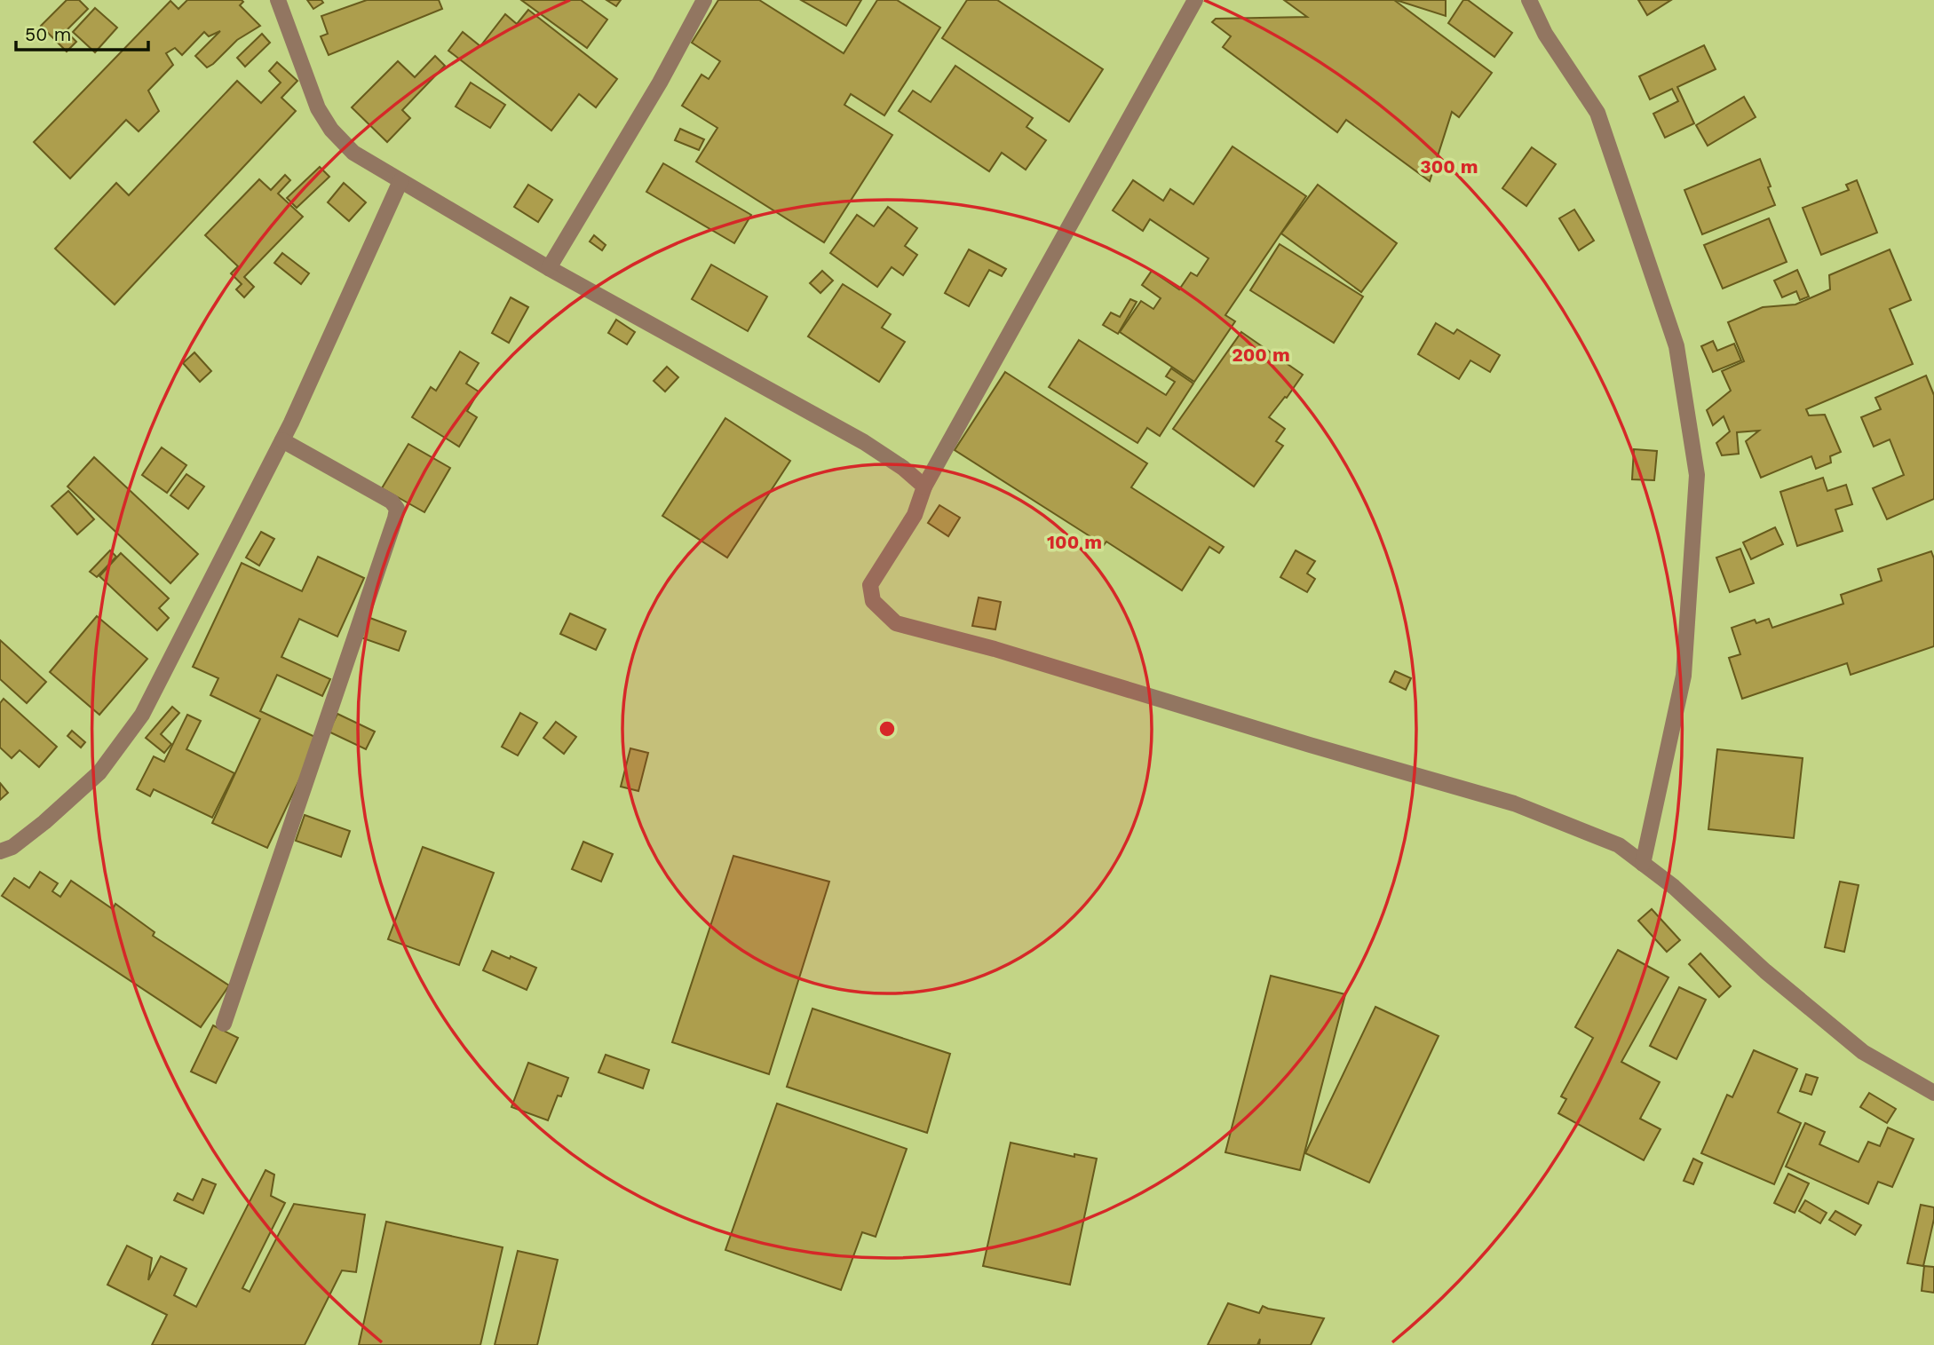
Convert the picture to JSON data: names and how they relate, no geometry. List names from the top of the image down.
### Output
{
  "scale_bar": "50 m",
  "rings": ["300 m", "200 m", "100 m"]
}
